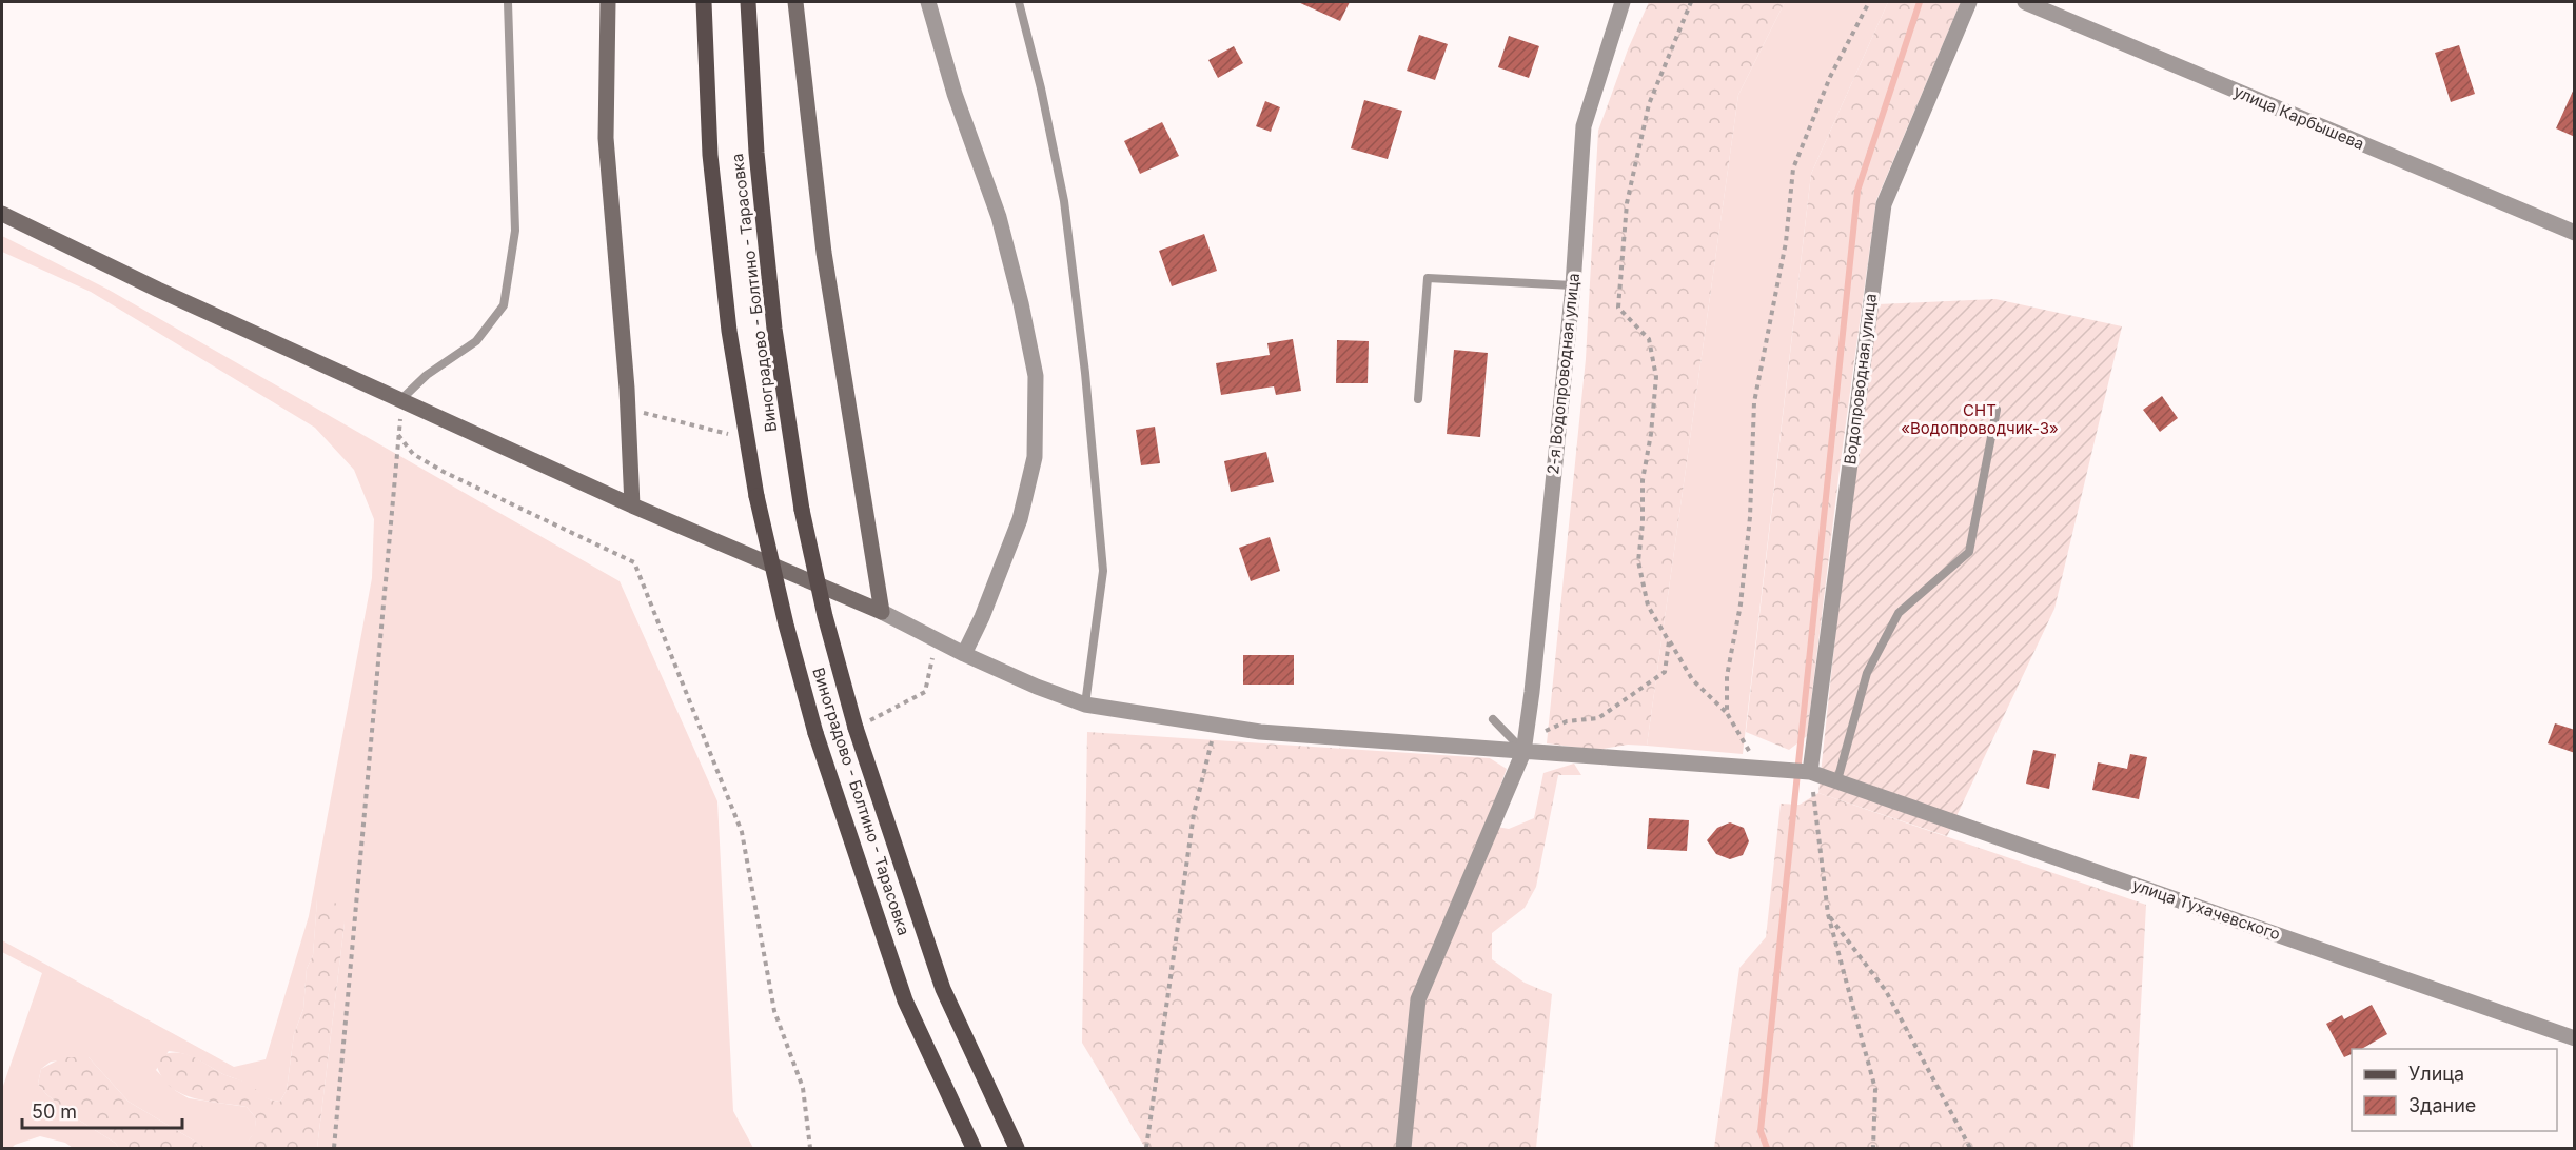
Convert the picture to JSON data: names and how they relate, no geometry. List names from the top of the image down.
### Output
{
  "streets": {
    "main road": ["Виноградово - Болтино - Тарасовка"],
    "street": [
      "улица Карбышева",
      "2-я Водопроводная улица",
      "Водопроводная улица",
      "улица Тухачевского"
    ]
  },
  "crossings": [
    ["2-я Водопроводная улица", "улица Тухачевского"],
    ["Водопроводная улица", "улица Тухачевского"]
  ],
  "parks": ["СНТ «Водопроводчик-3»"],
  "legend": ["Улица", "Здание"],
  "scale_bar": "50 m"
}
